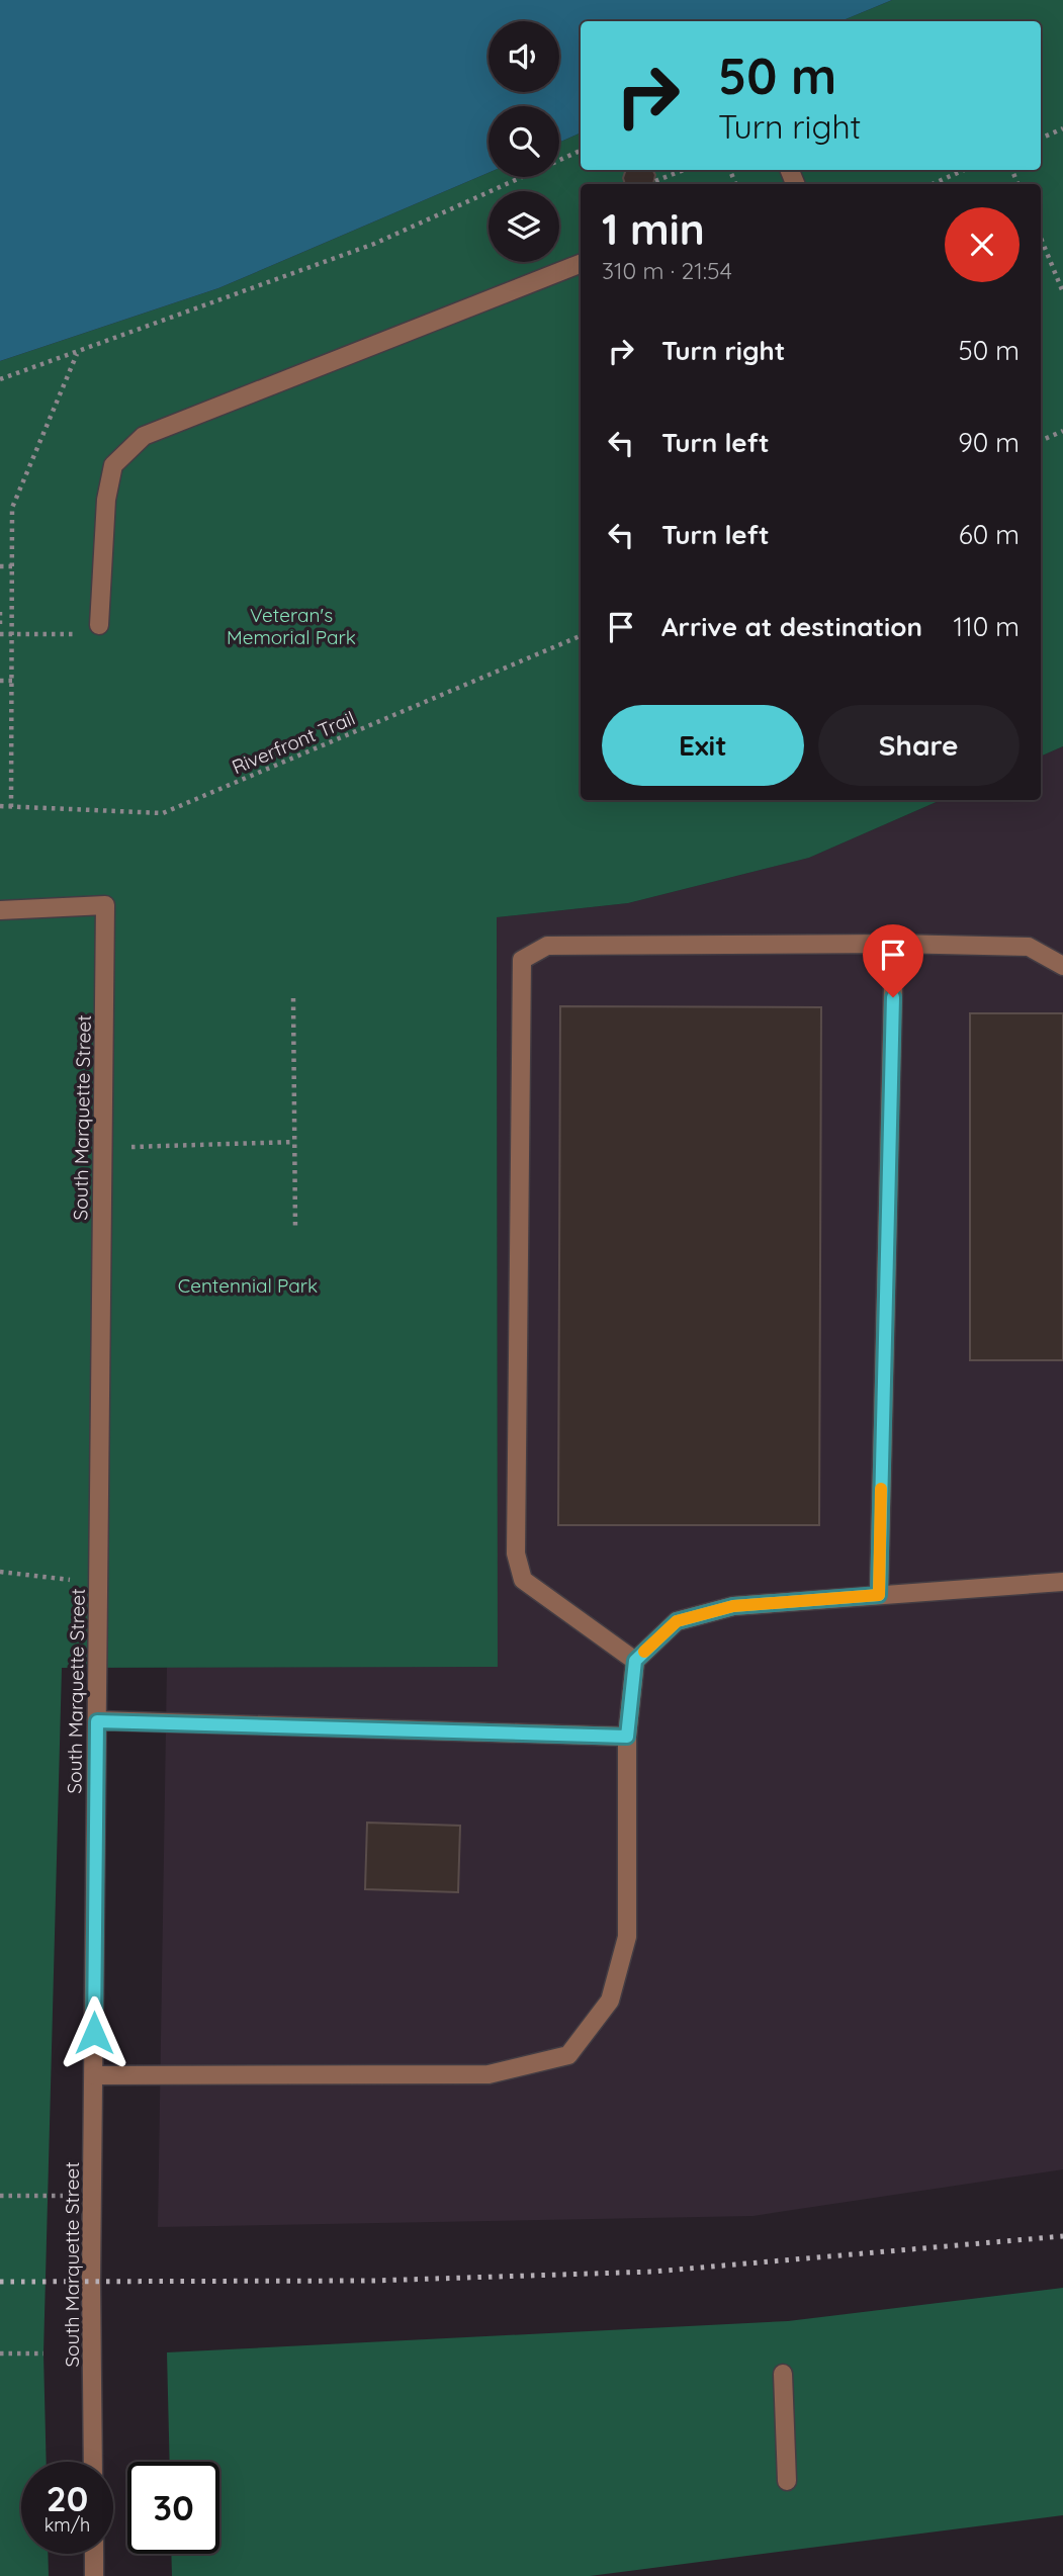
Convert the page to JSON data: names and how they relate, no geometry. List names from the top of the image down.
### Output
{
  "streets": {
    "street": ["South Marquette Street"],
    "path": ["Riverfront Trail"]
  },
  "parks": ["Veteran's Memorial Park", "Centennial Park"],
  "page": {
    "turn": ["50 m", "Turn right"],
    "heading": ["1 min", "310 m · 21:54"],
    "list": [
      {
        "name": "Turn right",
        "value": "50 m"
      },
      {
        "name": "Turn left",
        "value": "90 m"
      },
      {
        "name": "Turn left",
        "value": "60 m"
      },
      {
        "name": "Arrive at destination",
        "value": "110 m"
      }
    ],
    "buttons": ["Exit", "Share"],
    "speed": "20 km/h",
    "limit": "30"
  }
}
